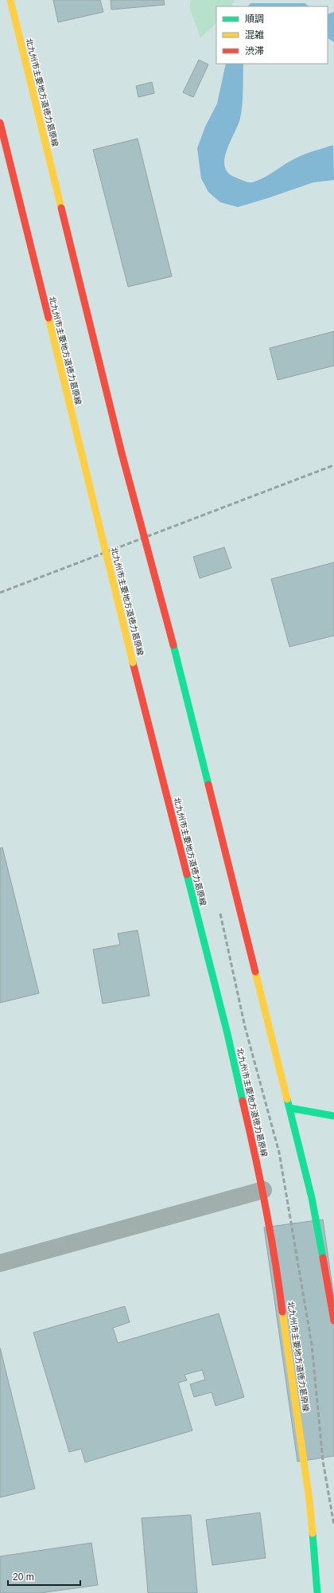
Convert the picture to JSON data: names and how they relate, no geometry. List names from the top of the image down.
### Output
{
  "streets": {
    "main road": ["北九州市主要地方道徳力葛原線"]
  },
  "legend": ["順調", "混雑", "渋滞"],
  "scale_bar": "20 m"
}
